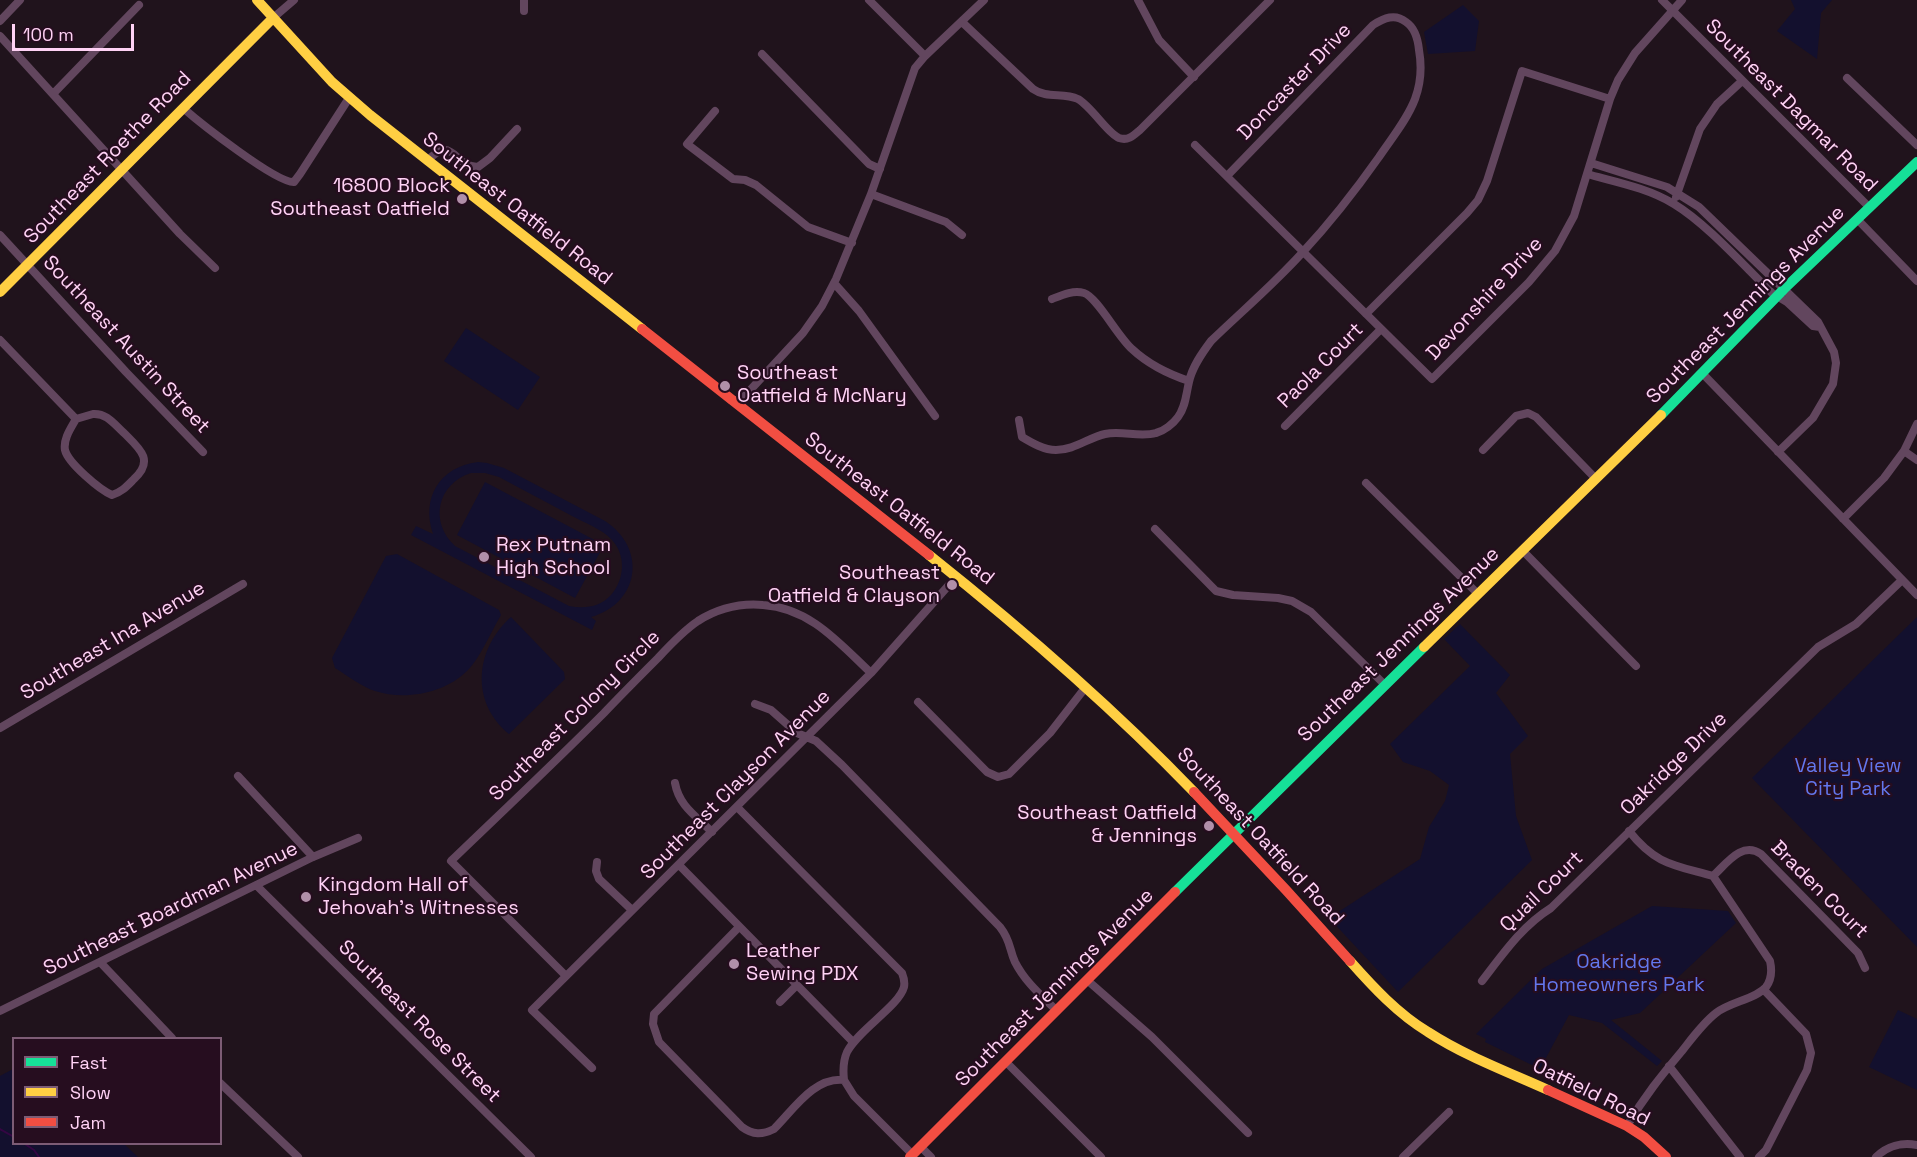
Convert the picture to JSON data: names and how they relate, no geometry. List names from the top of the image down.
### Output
{
  "streets": {
    "main road": [
      "Southeast Roethe Road",
      "Southeast Oatfield Road",
      "Southeast Jennings Avenue",
      "Oatfield Road"
    ],
    "street": [
      "Doncaster Drive",
      "Southeast Dagmar Road",
      "Devonshire Drive",
      "Southeast Austin Street",
      "Paola Court",
      "Southeast Ina Avenue",
      "Southeast Colony Circle",
      "Oakridge Drive",
      "Southeast Clayson Avenue",
      "Braden Court",
      "Quail Court",
      "Southeast Boardman Avenue",
      "Southeast Rose Street"
    ]
  },
  "crossings": [
    ["Doncaster Drive", "Devonshire Drive"],
    ["Southeast Dagmar Road", "Devonshire Drive"],
    ["Southeast Dagmar Road", "Southeast Jennings Avenue"],
    ["Southeast Roethe Road", "Southeast Oatfield Road"],
    ["Southeast Roethe Road", "Southeast Austin Street"],
    ["Southeast Oatfield Road", "Southeast Jennings Avenue"],
    ["Southeast Oatfield Road", "Southeast Clayson Avenue"],
    ["Southeast Oatfield Road", "Oatfield Road"],
    ["Devonshire Drive", "Paola Court"],
    ["Southeast Colony Circle", "Southeast Clayson Avenue"],
    ["Oakridge Drive", "Braden Court"],
    ["Oakridge Drive", "Quail Court"],
    ["Southeast Boardman Avenue", "Southeast Rose Street"]
  ],
  "parks": ["Valley View City Park", "Oakridge Homeowners Park"],
  "places": [
    "16800 Block Southeast Oatfield",
    "Southeast Oatfield & McNary",
    "Rex Putnam High School",
    "Southeast Oatfield & Clayson",
    "Southeast Oatfield & Jennings",
    "Kingdom Hall of Jehovah’s Witnesses",
    "Leather Sewing PDX"
  ],
  "legend": ["Fast", "Slow", "Jam"],
  "scale_bar": "100 m"
}
